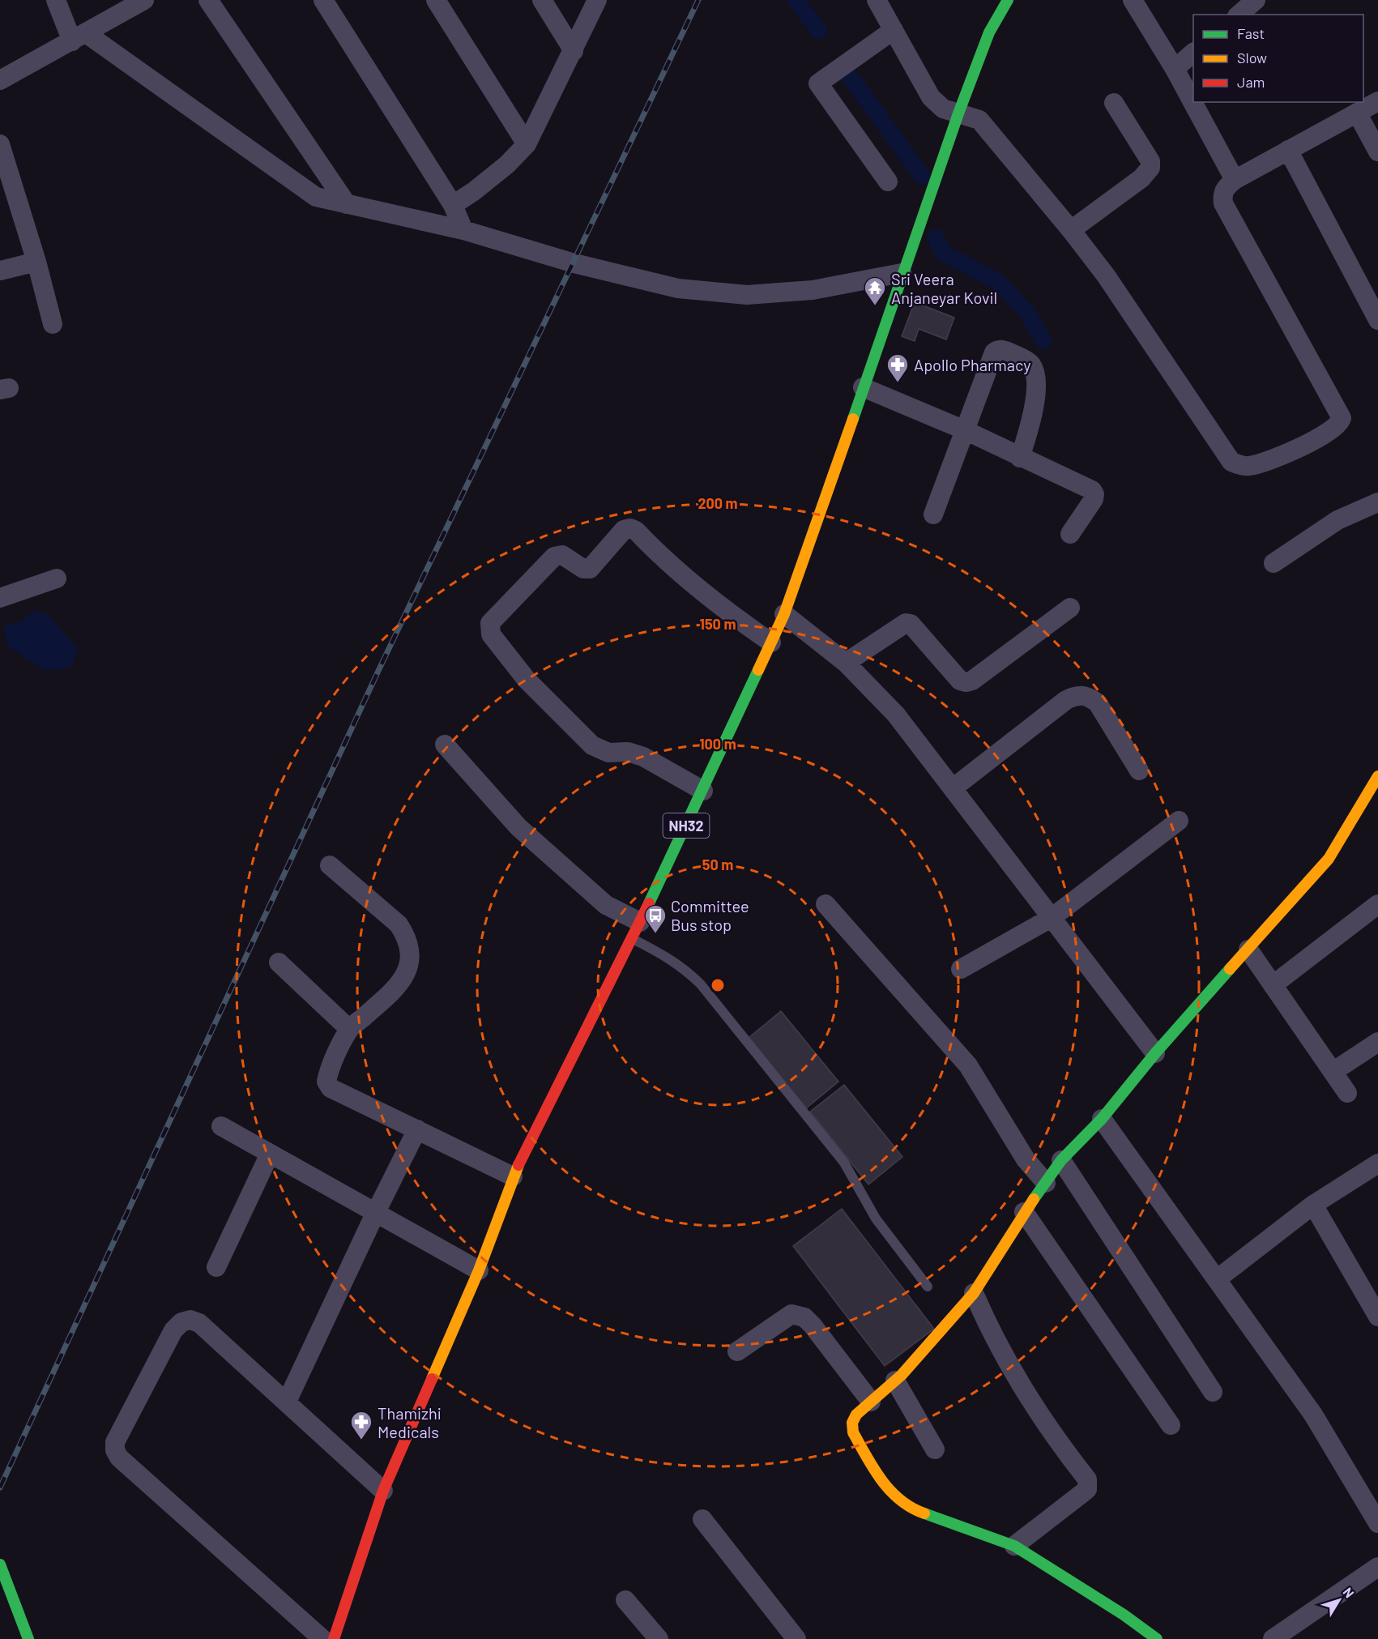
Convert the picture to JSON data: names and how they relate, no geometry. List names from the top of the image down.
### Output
{
  "streets": {
    "main road": ["NH32"]
  },
  "places": {
    "temple": ["Sri Veera Anjaneyar Kovil"],
    "pharmacy": ["Apollo Pharmacy", "Thamizhi Medicals"],
    "bus stop": ["Committee Bus stop"]
  },
  "legend": ["Fast", "Slow", "Jam"],
  "north": "top right",
  "rings": [
    "200 m",
    "150 m",
    "100 m",
    "50 m"
  ]
}
